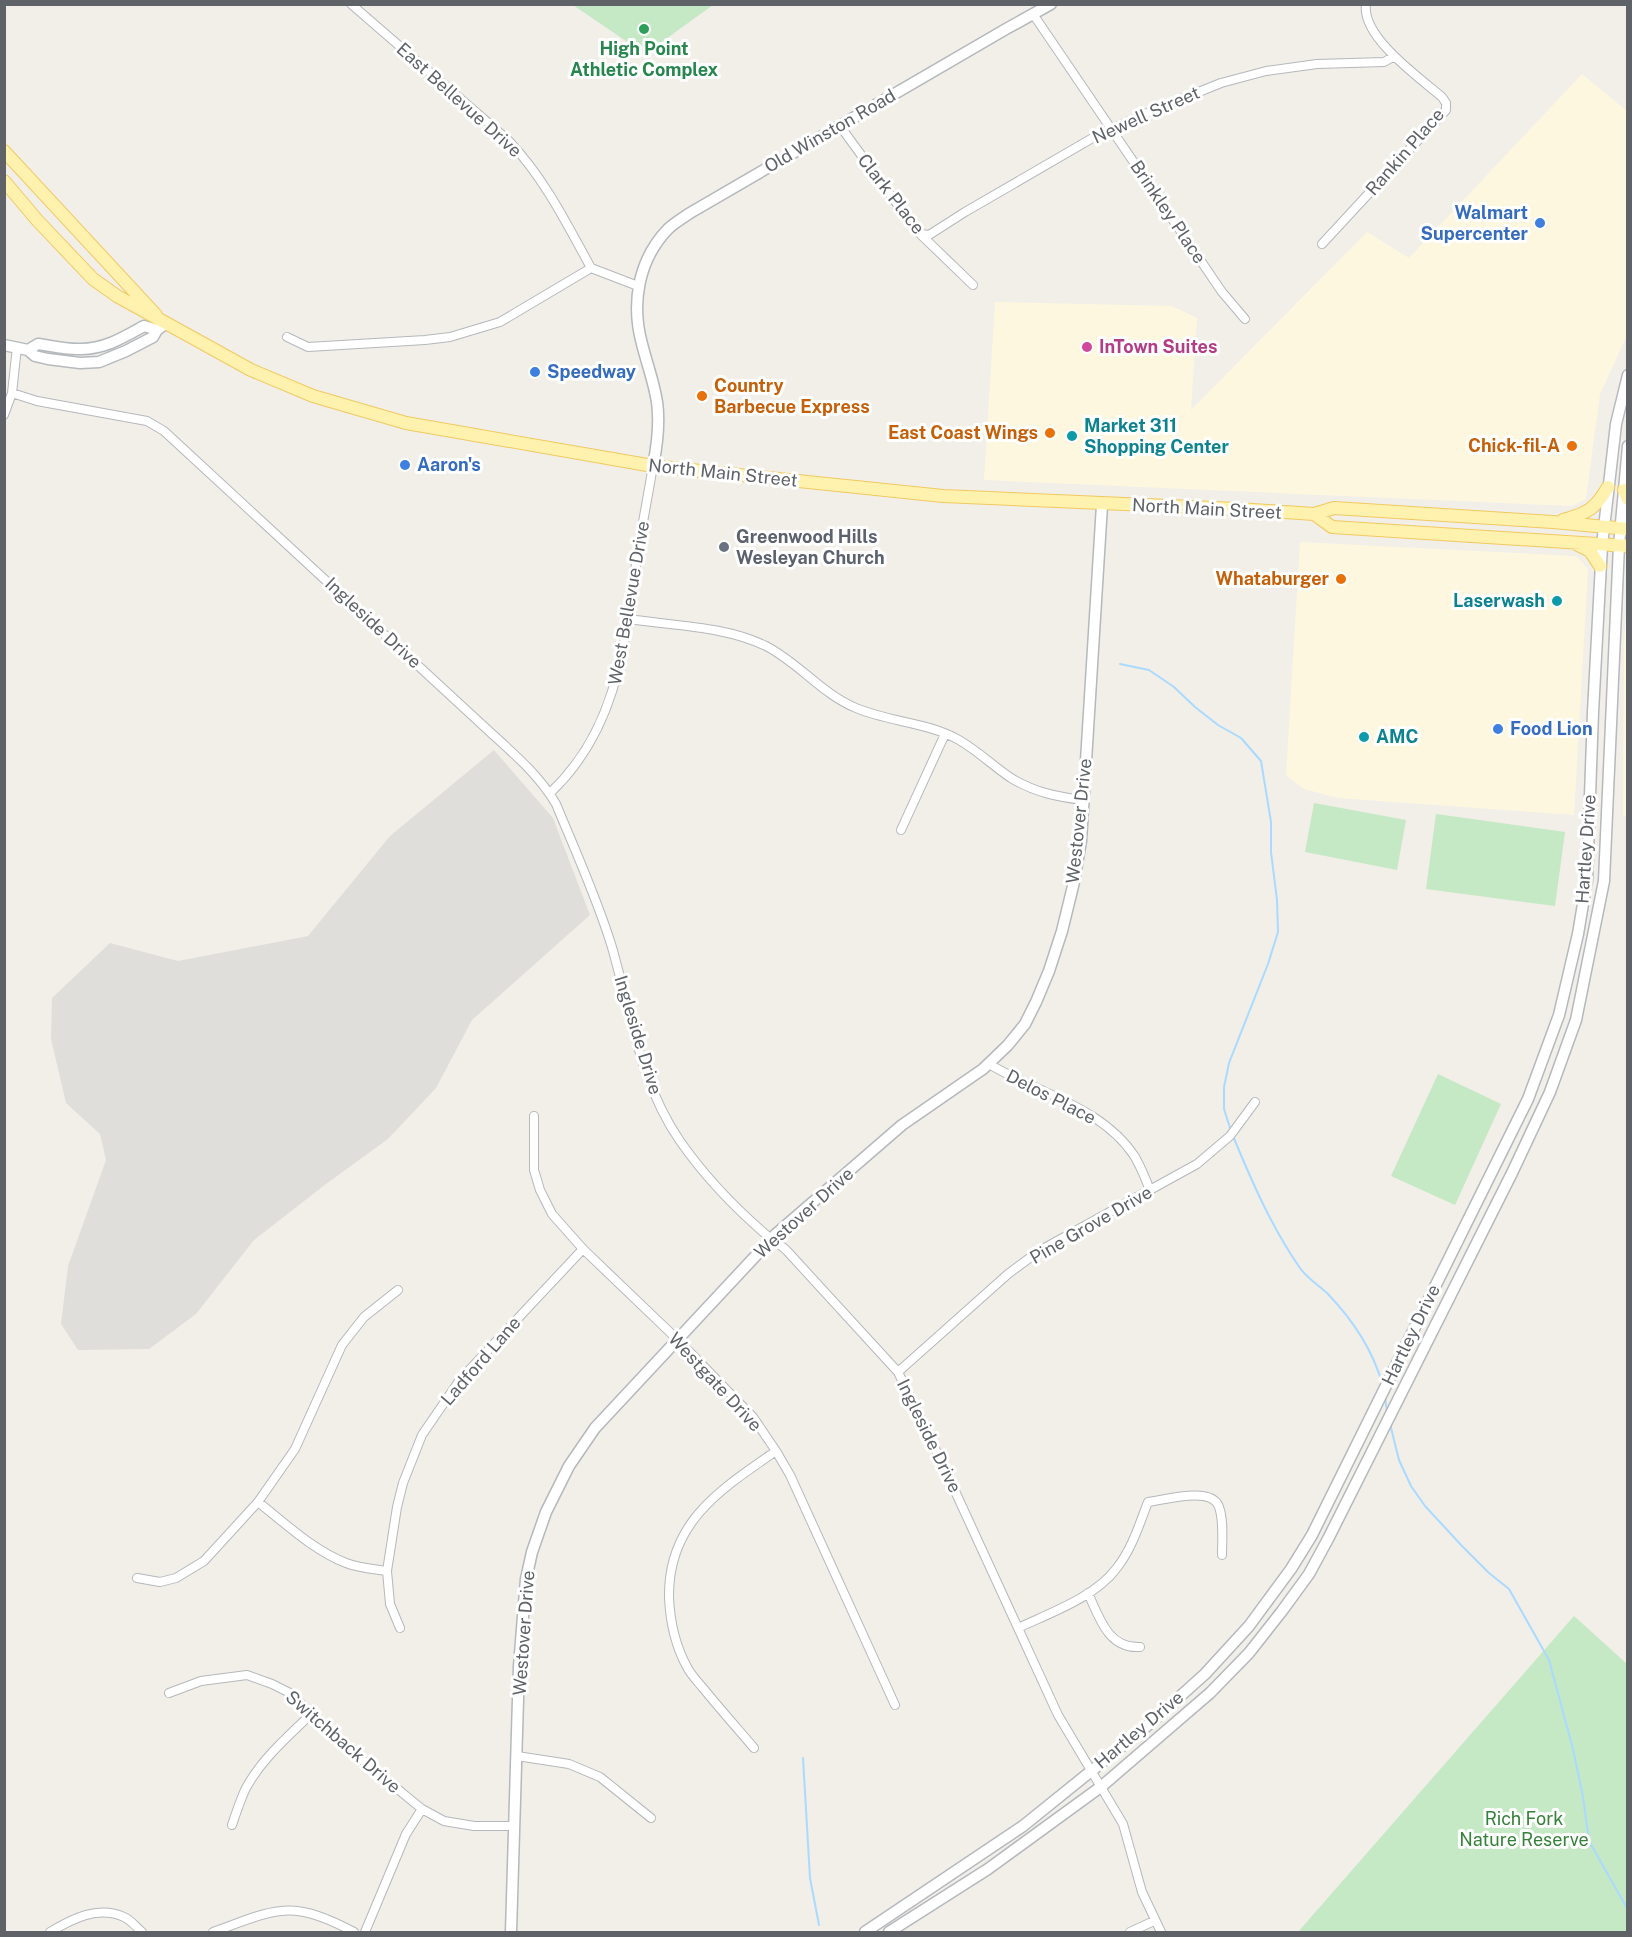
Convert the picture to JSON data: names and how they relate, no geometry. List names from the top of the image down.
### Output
{
  "streets": {
    "main road": ["North Main Street"],
    "street": [
      "East Bellevue Drive",
      "Newell Street",
      "Old Winston Road",
      "Rankin Place",
      "Clark Place",
      "Brinkley Place",
      "West Bellevue Drive",
      "Ingleside Drive",
      "Westover Drive",
      "Hartley Drive",
      "Delos Place",
      "Pine Grove Drive",
      "Ladford Lane",
      "Westgate Drive",
      "Switchback Drive"
    ]
  },
  "crossings": [
    ["Newell Street", "Rankin Place"],
    ["Newell Street", "Clark Place"],
    ["Newell Street", "Brinkley Place"],
    ["Old Winston Road", "Clark Place"],
    ["Old Winston Road", "Brinkley Place"],
    ["Old Winston Road", "North Main Street"],
    ["Old Winston Road", "West Bellevue Drive"],
    ["North Main Street", "West Bellevue Drive"],
    ["North Main Street", "Westover Drive"],
    ["North Main Street", "Hartley Drive"],
    ["West Bellevue Drive", "Ingleside Drive"],
    ["Ingleside Drive", "Westover Drive"],
    ["Ingleside Drive", "Hartley Drive"],
    ["Ingleside Drive", "Pine Grove Drive"],
    ["Westover Drive", "Delos Place"],
    ["Westover Drive", "Westgate Drive"],
    ["Westover Drive", "Switchback Drive"],
    ["Delos Place", "Pine Grove Drive"],
    ["Ladford Lane", "Westgate Drive"]
  ],
  "parks": ["Rich Fork Nature Reserve"],
  "places": [
    "High Point Athletic Complex",
    "Walmart Supercenter",
    "InTown Suites",
    "Speedway",
    "Country Barbecue Express",
    "East Coast Wings",
    "Market 311 Shopping Center",
    "Chick-fil-A",
    "Aaron's",
    "Greenwood Hills Wesleyan Church",
    "Whataburger",
    "Laserwash",
    "Food Lion",
    "AMC"
  ]
}
